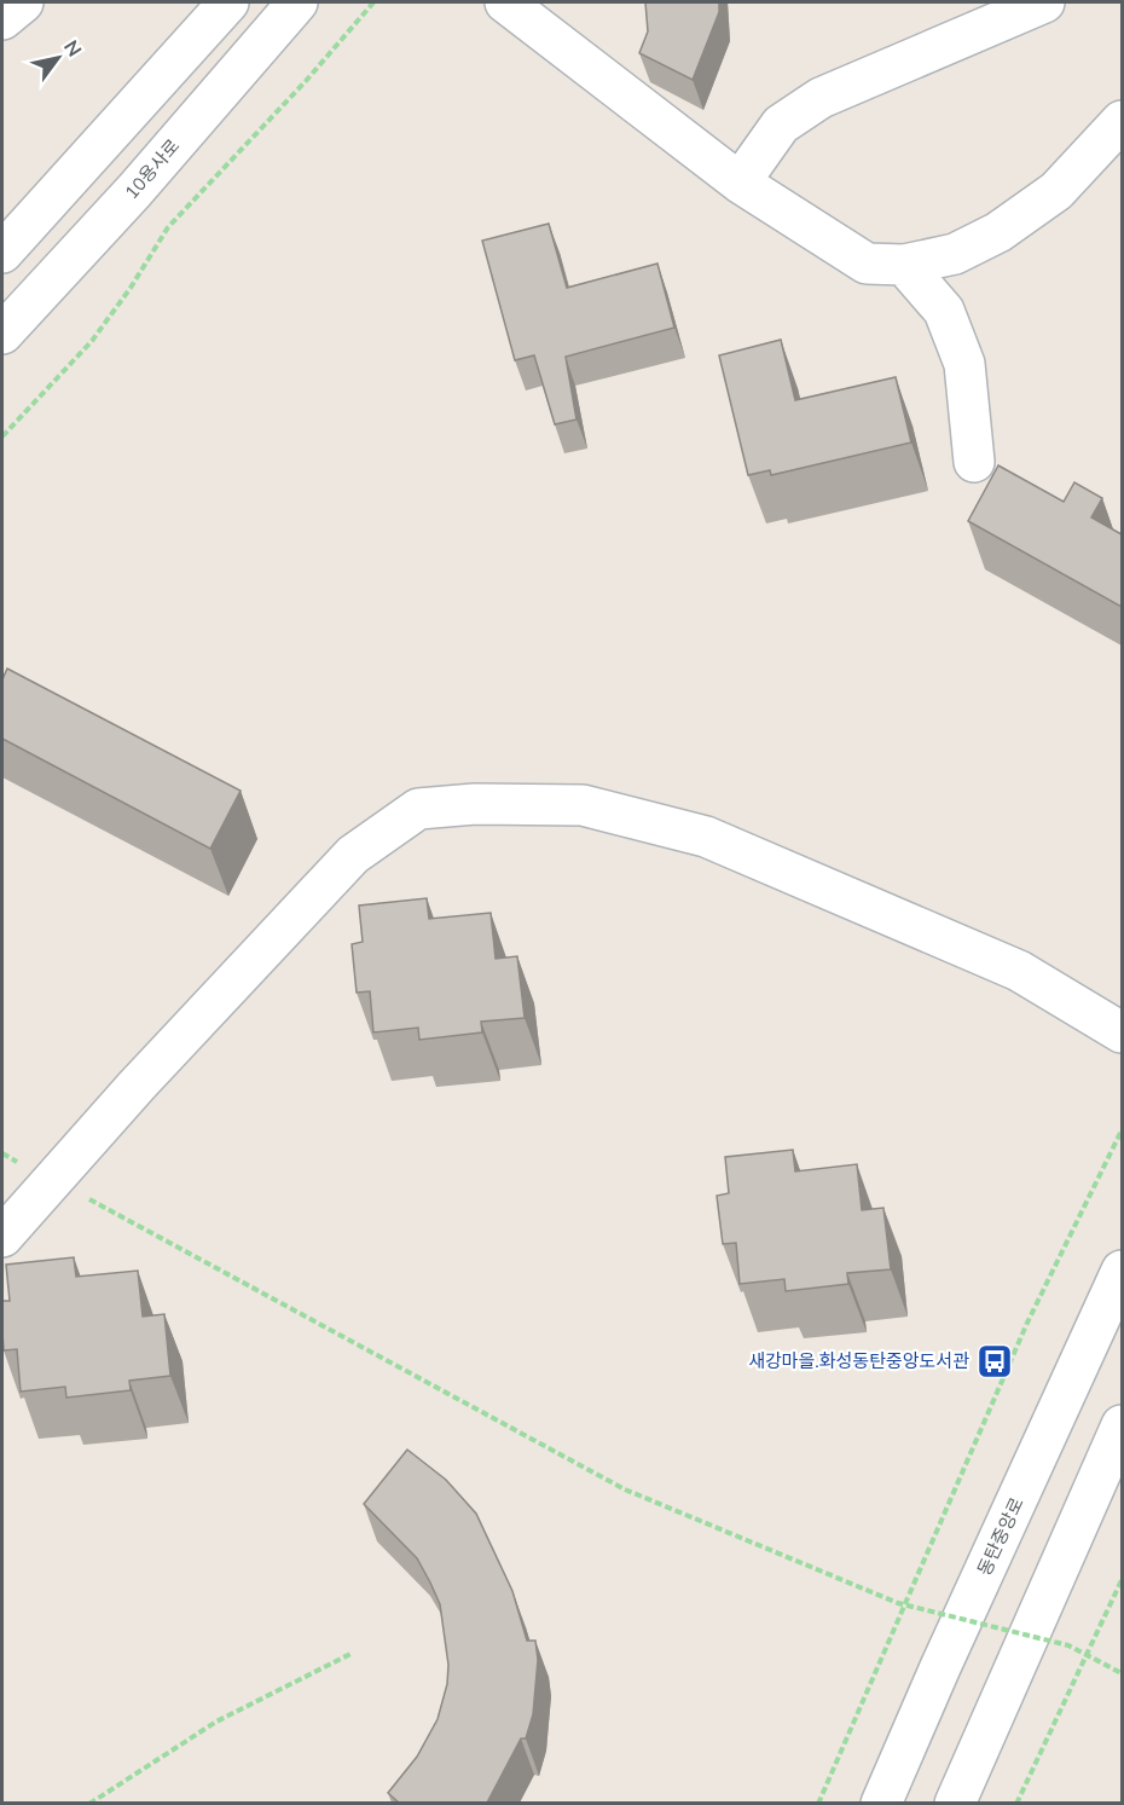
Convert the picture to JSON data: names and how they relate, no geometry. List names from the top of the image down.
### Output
{
  "streets": {
    "street": ["10용사로", "동탄중앙로"]
  },
  "places": {
    "bus stop": ["새강마을.화성동탄중앙도서관"]
  },
  "north": "top right"
}
